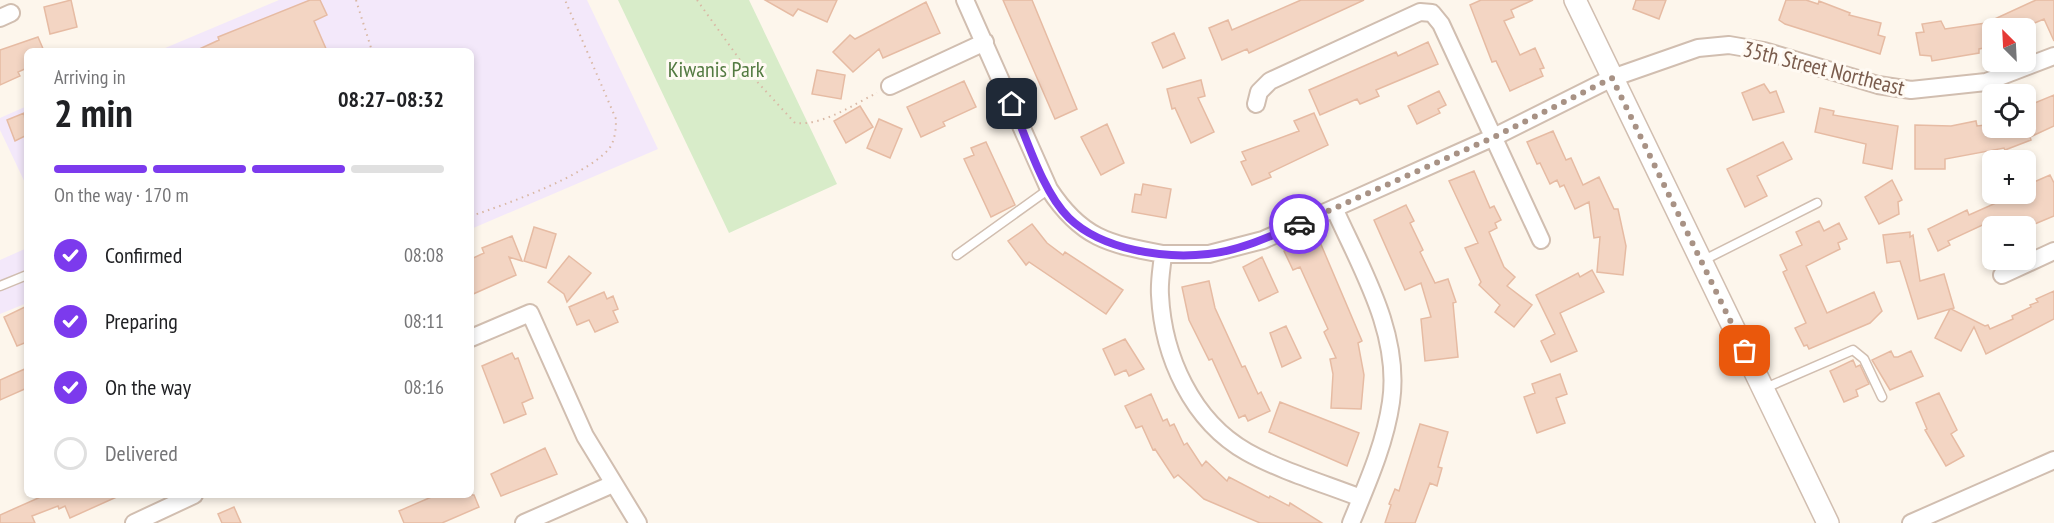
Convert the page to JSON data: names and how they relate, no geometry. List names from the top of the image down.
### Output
{
  "streets": {
    "street": ["35th Street Northeast"]
  },
  "parks": ["Kiwanis Park"],
  "north": "top left",
  "page": {
    "map_buttons": ["+", "−"],
    "heading": ["2 min", "Arriving in", "08:27–08:32"],
    "bar": "On the way · 170 m",
    "list": [
      ["Confirmed", "08:08"],
      ["Preparing", "08:11"],
      ["On the way", "08:16"],
      "Delivered"
    ]
  }
}
